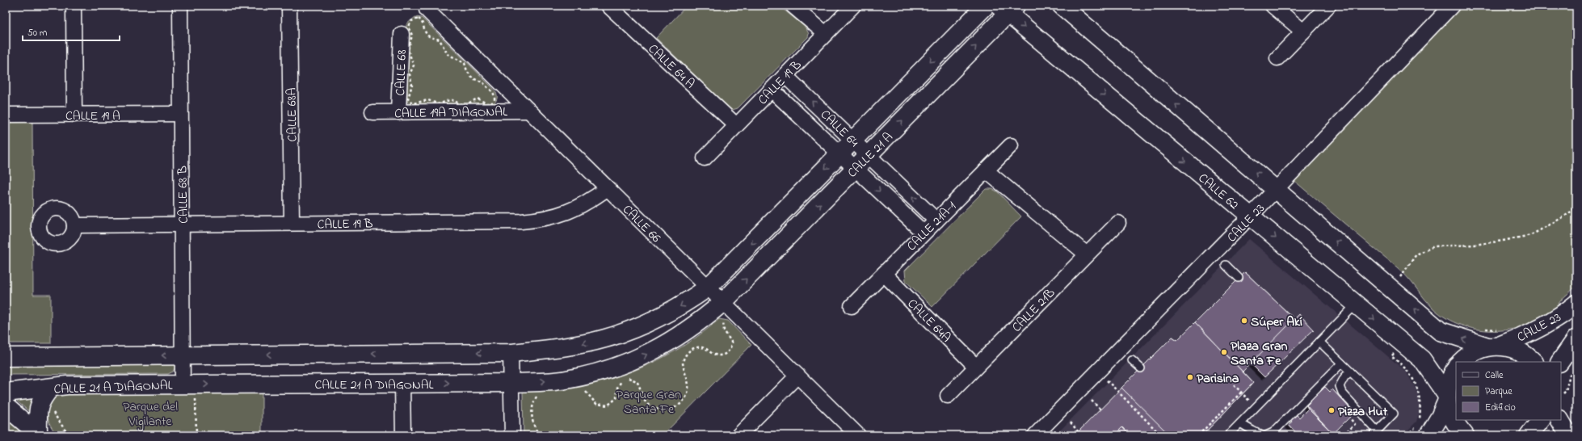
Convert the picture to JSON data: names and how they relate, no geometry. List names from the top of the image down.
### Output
{
  "streets": {
    "main road": [
      "CALLE 21 A",
      "CALLE 62",
      "CALLE 23",
      "CALLE 21 A DIAGONAL"
    ],
    "street": [
      "CALLE 64 A",
      "CALLE 68",
      "CALLE 19 B",
      "CALLE 19A DIAGONAL",
      "CALLE 19 A",
      "CALLE 68A",
      "CALLE 64",
      "CALLE 68 B",
      "CALLE 66",
      "CALLE 21A-1",
      "CALLE 21B",
      "CALLE 64A"
    ]
  },
  "crossings": [
    ["CALLE 64 A", "CALLE 19 B"],
    ["CALLE 68", "CALLE 19A DIAGONAL"],
    ["CALLE 19 B", "CALLE 68A"],
    ["CALLE 19 B", "CALLE 64"],
    ["CALLE 19 B", "CALLE 68 B"],
    ["CALLE 19 B", "CALLE 66"],
    ["CALLE 19A DIAGONAL", "CALLE 66"],
    ["CALLE 19 A", "CALLE 68 B"],
    ["CALLE 64", "CALLE 21 A"],
    ["CALLE 64", "CALLE 21A-1"],
    ["CALLE 21 A", "CALLE 62"],
    ["CALLE 21 A", "CALLE 66"],
    ["CALLE 21 A", "CALLE 21 A DIAGONAL"],
    ["CALLE 62", "CALLE 23"],
    ["CALLE 68 B", "CALLE 21 A DIAGONAL"],
    ["CALLE 66", "CALLE 21 A DIAGONAL"],
    ["CALLE 21A-1", "CALLE 64A"],
    ["CALLE 21B", "CALLE 64A"]
  ],
  "parks": ["Parque Gran Santa Fe", "Parque del Vigilante"],
  "places": [
    "Súper Akí",
    "Plaza Gran Santa Fe",
    "Parisina",
    "Pizza Hut"
  ],
  "legend": ["Calle", "Parque", "Edificio"],
  "scale_bar": "50 m"
}
